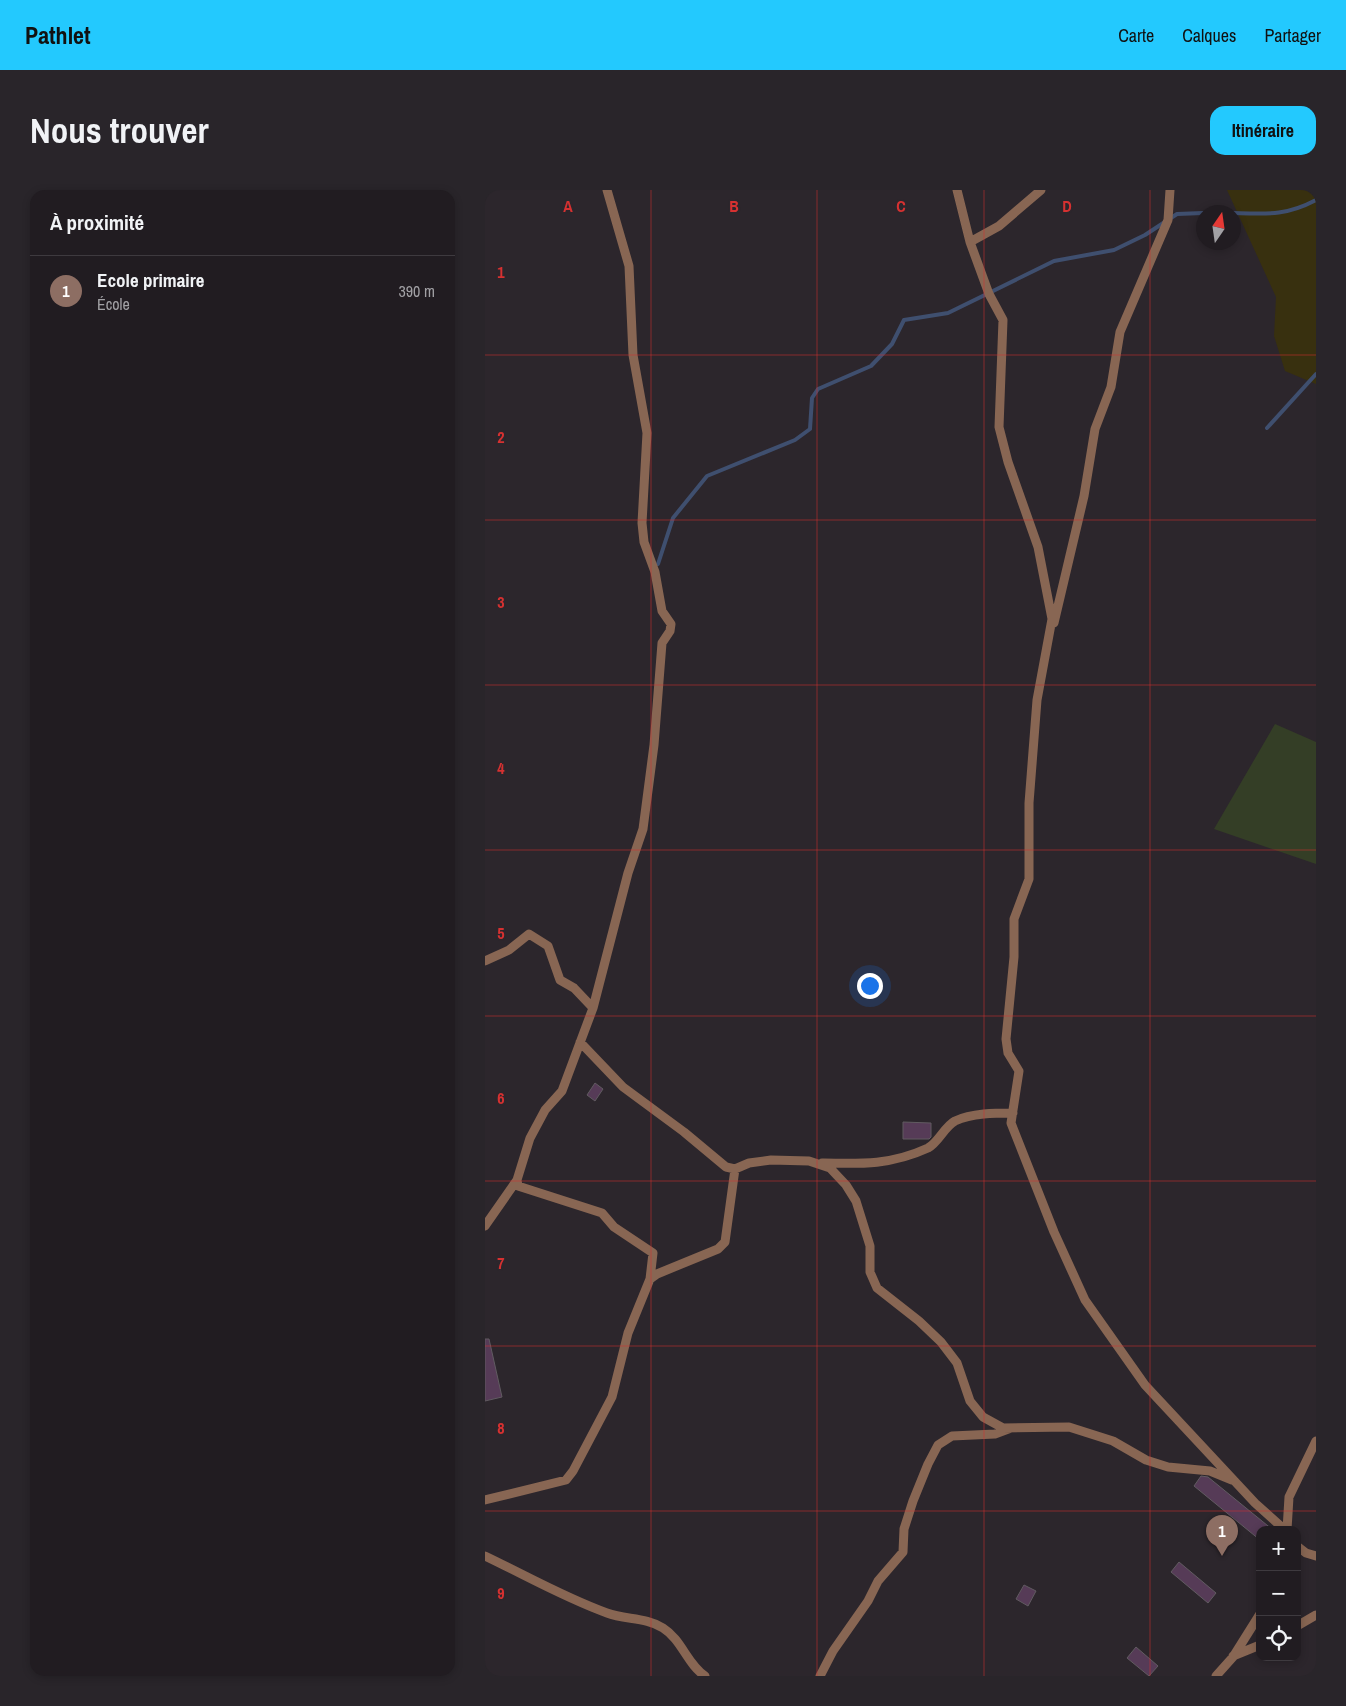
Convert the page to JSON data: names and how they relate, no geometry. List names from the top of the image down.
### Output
{
  "north": "top",
  "page": {
    "header": "Pathlet",
    "nav": ["Carte", "Calques", "Partager"],
    "buttons": "Itinéraire",
    "title": "Nous trouver",
    "heading": "À proximité",
    "list": [
      {
        "mark": "1",
        "name": "Ecole primaire",
        "note": "École",
        "value": "390 m"
      }
    ],
    "pins": "1",
    "map_buttons": ["+", "−"]
  },
  "grid": {
    "columns": [
      "A",
      "B",
      "C",
      "D"
    ],
    "rows": [
      "1",
      "2",
      "3",
      "4",
      "5",
      "6",
      "7",
      "8",
      "9"
    ]
  }
}
